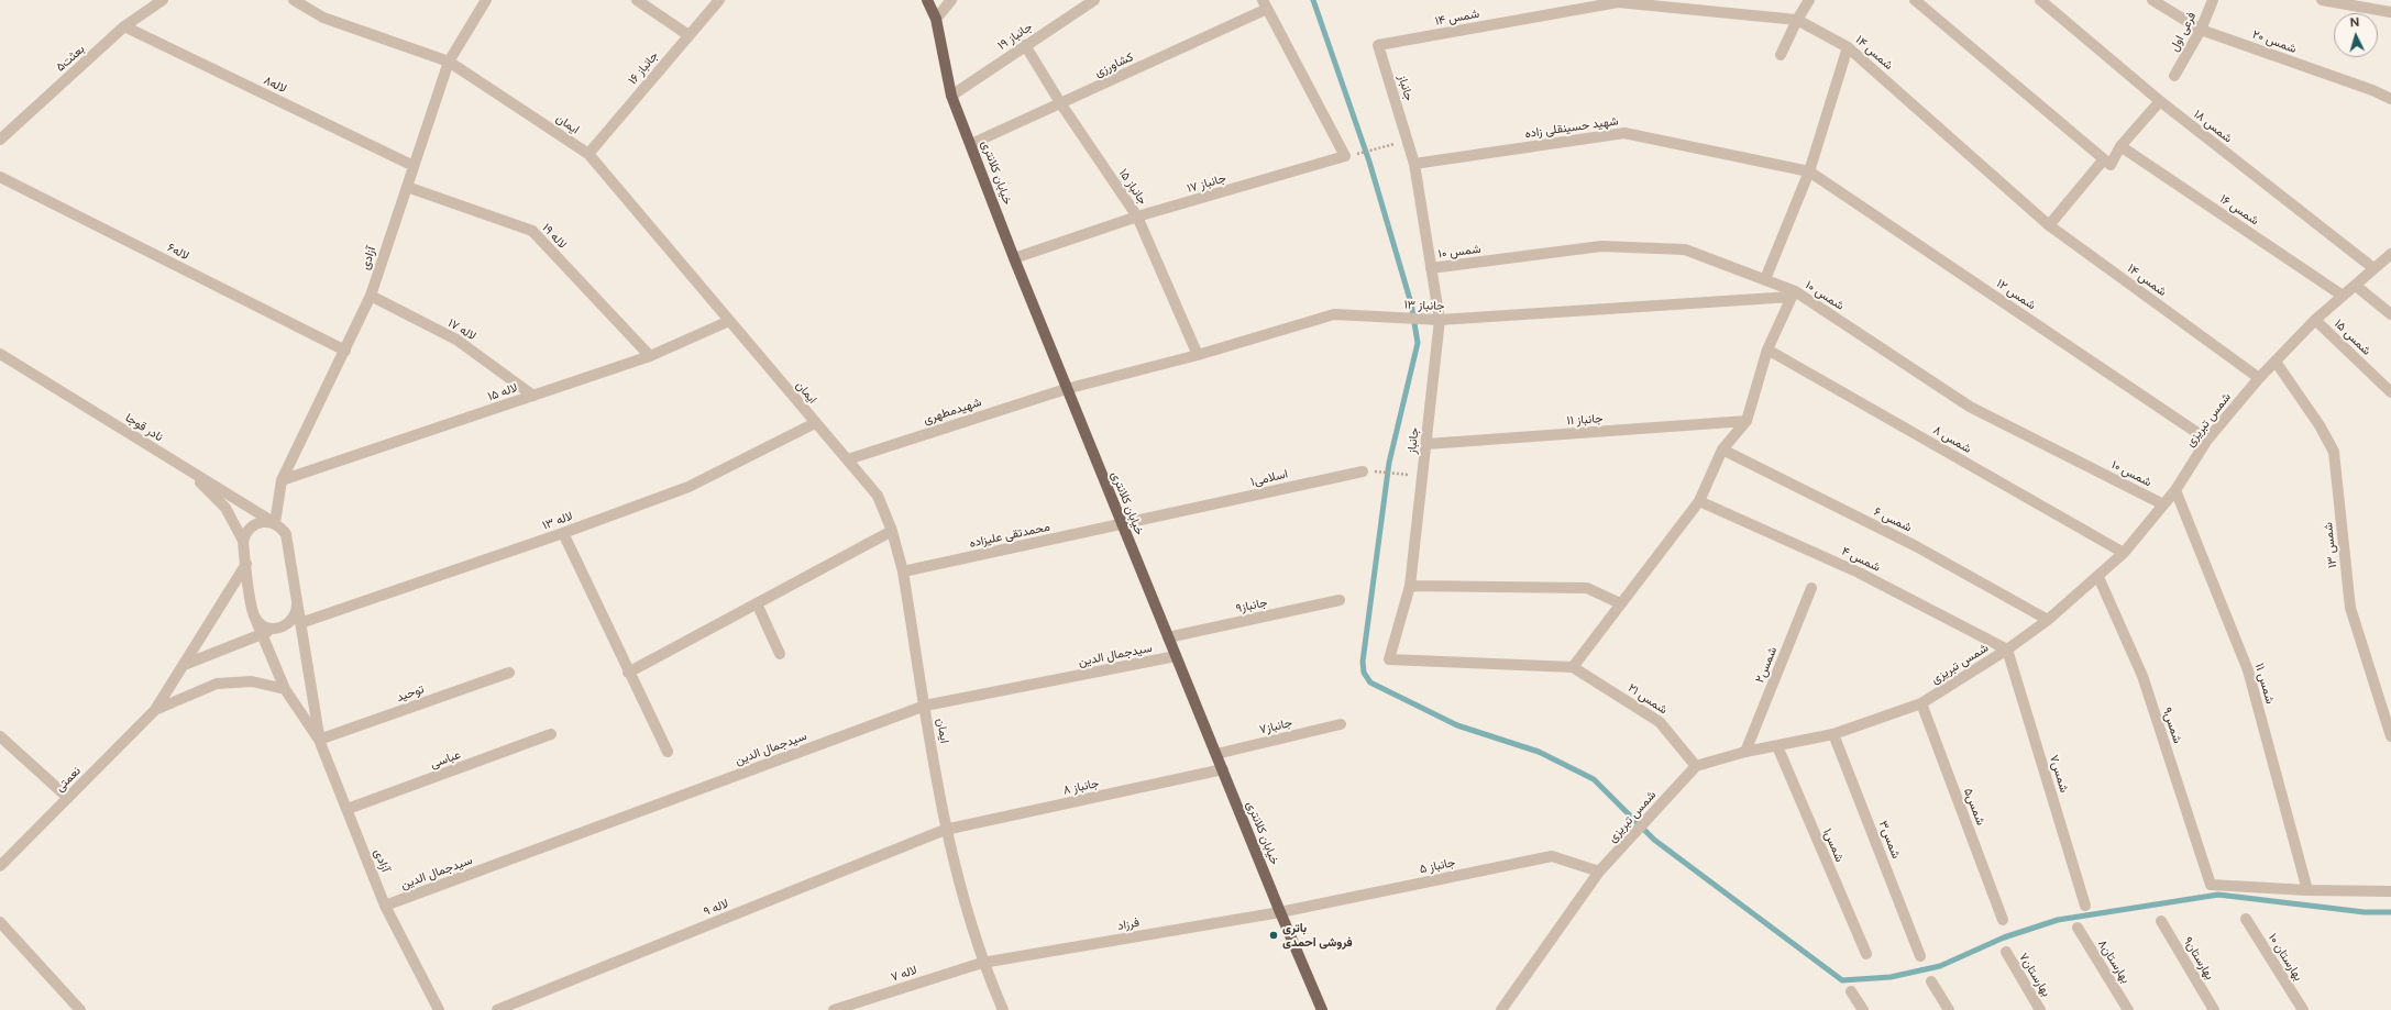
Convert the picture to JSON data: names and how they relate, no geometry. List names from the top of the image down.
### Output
{
  "streets": {
    "main road": ["خیابان کلانتری"],
    "street": [
      "شمس ۱۴",
      "فرعی اول",
      "جانباز ۱۹",
      "شمس ۲۰",
      "بعثت۵",
      "کشاورزی",
      "جانباز ۱۶",
      "لاله۸",
      "جانباز",
      "ایمان",
      "شمس ۱۸",
      "شهید حسینقلی زاده",
      "جانباز ۱۷",
      "جانباز ۱۵",
      "شمس ۱۶",
      "لاله ۱۹",
      "لاله۶",
      "شمس ۱۰",
      "آزادی",
      "شمس ۱۲",
      "جانباز ۱۳",
      "لاله ۱۷",
      "شمس ۱۵",
      "لاله ۱۵",
      "شهیدمطهری",
      "جانباز ۱۱",
      "شمس تبریزی",
      "نادر قوجا",
      "شمس ۸",
      "اسلامی۱",
      "شمس ۶",
      "لاله ۱۳",
      "محمدتقی علیزاده",
      "شمس ۱۳",
      "شمس ۴",
      "جانباز۹",
      "سیدجمال الدین",
      "شمس۲",
      "شمس ۱۱",
      "توحید",
      "شمس ۲۱",
      "شمس۹",
      "جانباز۷",
      "عباسی",
      "شمس۷",
      "نعمتی",
      "جانباز ۸",
      "شمس۵",
      "شمس۳",
      "شمس۱",
      "جانباز ۵",
      "لاله ۹",
      "فرزاد",
      "بهارستان ۱۰",
      "بهارستان۹",
      "بهارستان۸",
      "لاله ۷",
      "بهارستان۷"
    ]
  },
  "crossings": [
    ["شمس ۱۴", "جانباز"],
    ["شمس ۱۴", "شمس تبریزی"],
    ["فرعی اول", "شمس ۲۰"],
    ["جانباز ۱۹", "خیابان کلانتری"],
    ["جانباز ۱۹", "جانباز ۱۵"],
    ["بعثت۵", "لاله۸"],
    ["کشاورزی", "خیابان کلانتری"],
    ["کشاورزی", "جانباز ۱۵"],
    ["جانباز ۱۶", "ایمان"],
    ["لاله۸", "آزادی"],
    ["جانباز", "شهید حسینقلی زاده"],
    ["جانباز", "شمس ۱۰"],
    ["جانباز", "جانباز ۱۳"],
    ["جانباز", "جانباز ۱۱"],
    ["جانباز", "شمس ۲۱"],
    ["ایمان", "آزادی"],
    ["ایمان", "لاله ۱۵"],
    ["ایمان", "شهیدمطهری"],
    ["ایمان", "لاله ۱۳"],
    ["ایمان", "محمدتقی علیزاده"],
    ["ایمان", "سیدجمال الدین"],
    ["ایمان", "جانباز ۸"],
    ["ایمان", "لاله ۹"],
    ["ایمان", "فرزاد"],
    ["ایمان", "لاله ۷"],
    ["شمس ۱۸", "شمس تبریزی"],
    ["شهید حسینقلی زاده", "شمس ۱۲"],
    ["خیابان کلانتری", "جانباز ۱۷"],
    ["خیابان کلانتری", "جانباز ۱۳"],
    ["خیابان کلانتری", "شهیدمطهری"],
    ["خیابان کلانتری", "اسلامی۱"],
    ["خیابان کلانتری", "محمدتقی علیزاده"],
    ["خیابان کلانتری", "جانباز۹"],
    ["خیابان کلانتری", "سیدجمال الدین"],
    ["خیابان کلانتری", "جانباز۷"],
    ["خیابان کلانتری", "جانباز ۸"],
    ["خیابان کلانتری", "جانباز ۵"],
    ["خیابان کلانتری", "فرزاد"],
    ["جانباز ۱۷", "جانباز ۱۵"],
    ["جانباز ۱۵", "جانباز ۱۳"],
    ["شمس ۱۶", "شمس تبریزی"],
    ["لاله ۱۹", "آزادی"],
    ["لاله ۱۹", "لاله ۱۵"],
    ["لاله۶", "آزادی"],
    ["شمس ۱۰", "جانباز ۱۳"],
    ["شمس ۱۰", "شمس تبریزی"],
    ["آزادی", "لاله ۱۷"],
    ["آزادی", "لاله ۱۵"],
    ["آزادی", "نادر قوجا"],
    ["آزادی", "لاله ۱۳"],
    ["آزادی", "سیدجمال الدین"],
    ["آزادی", "توحید"],
    ["آزادی", "عباسی"],
    ["آزادی", "نعمتی"],
    ["شمس ۱۲", "شمس تبریزی"],
    ["جانباز ۱۳", "شهیدمطهری"],
    ["لاله ۱۷", "لاله ۱۵"],
    ["شمس ۱۵", "شمس تبریزی"],
    ["شمس تبریزی", "شمس ۸"],
    ["شمس تبریزی", "شمس ۶"],
    ["شمس تبریزی", "شمس ۱۳"],
    ["شمس تبریزی", "شمس ۴"],
    ["شمس تبریزی", "شمس۲"],
    ["شمس تبریزی", "شمس ۱۱"],
    ["شمس تبریزی", "شمس ۲۱"],
    ["شمس تبریزی", "شمس۹"],
    ["شمس تبریزی", "شمس۷"],
    ["شمس تبریزی", "شمس۵"],
    ["شمس تبریزی", "شمس۳"],
    ["شمس تبریزی", "شمس۱"],
    ["شمس تبریزی", "جانباز ۵"],
    ["اسلامی۱", "محمدتقی علیزاده"],
    ["شمس ۴", "شمس۷"],
    ["شمس ۱۱", "شمس۹"],
    ["جانباز ۸", "لاله ۹"],
    ["جانباز ۵", "فرزاد"],
    ["فرزاد", "لاله ۷"]
  ],
  "places": ["باتری فروشی احمدی"],
  "north": "top"
}
